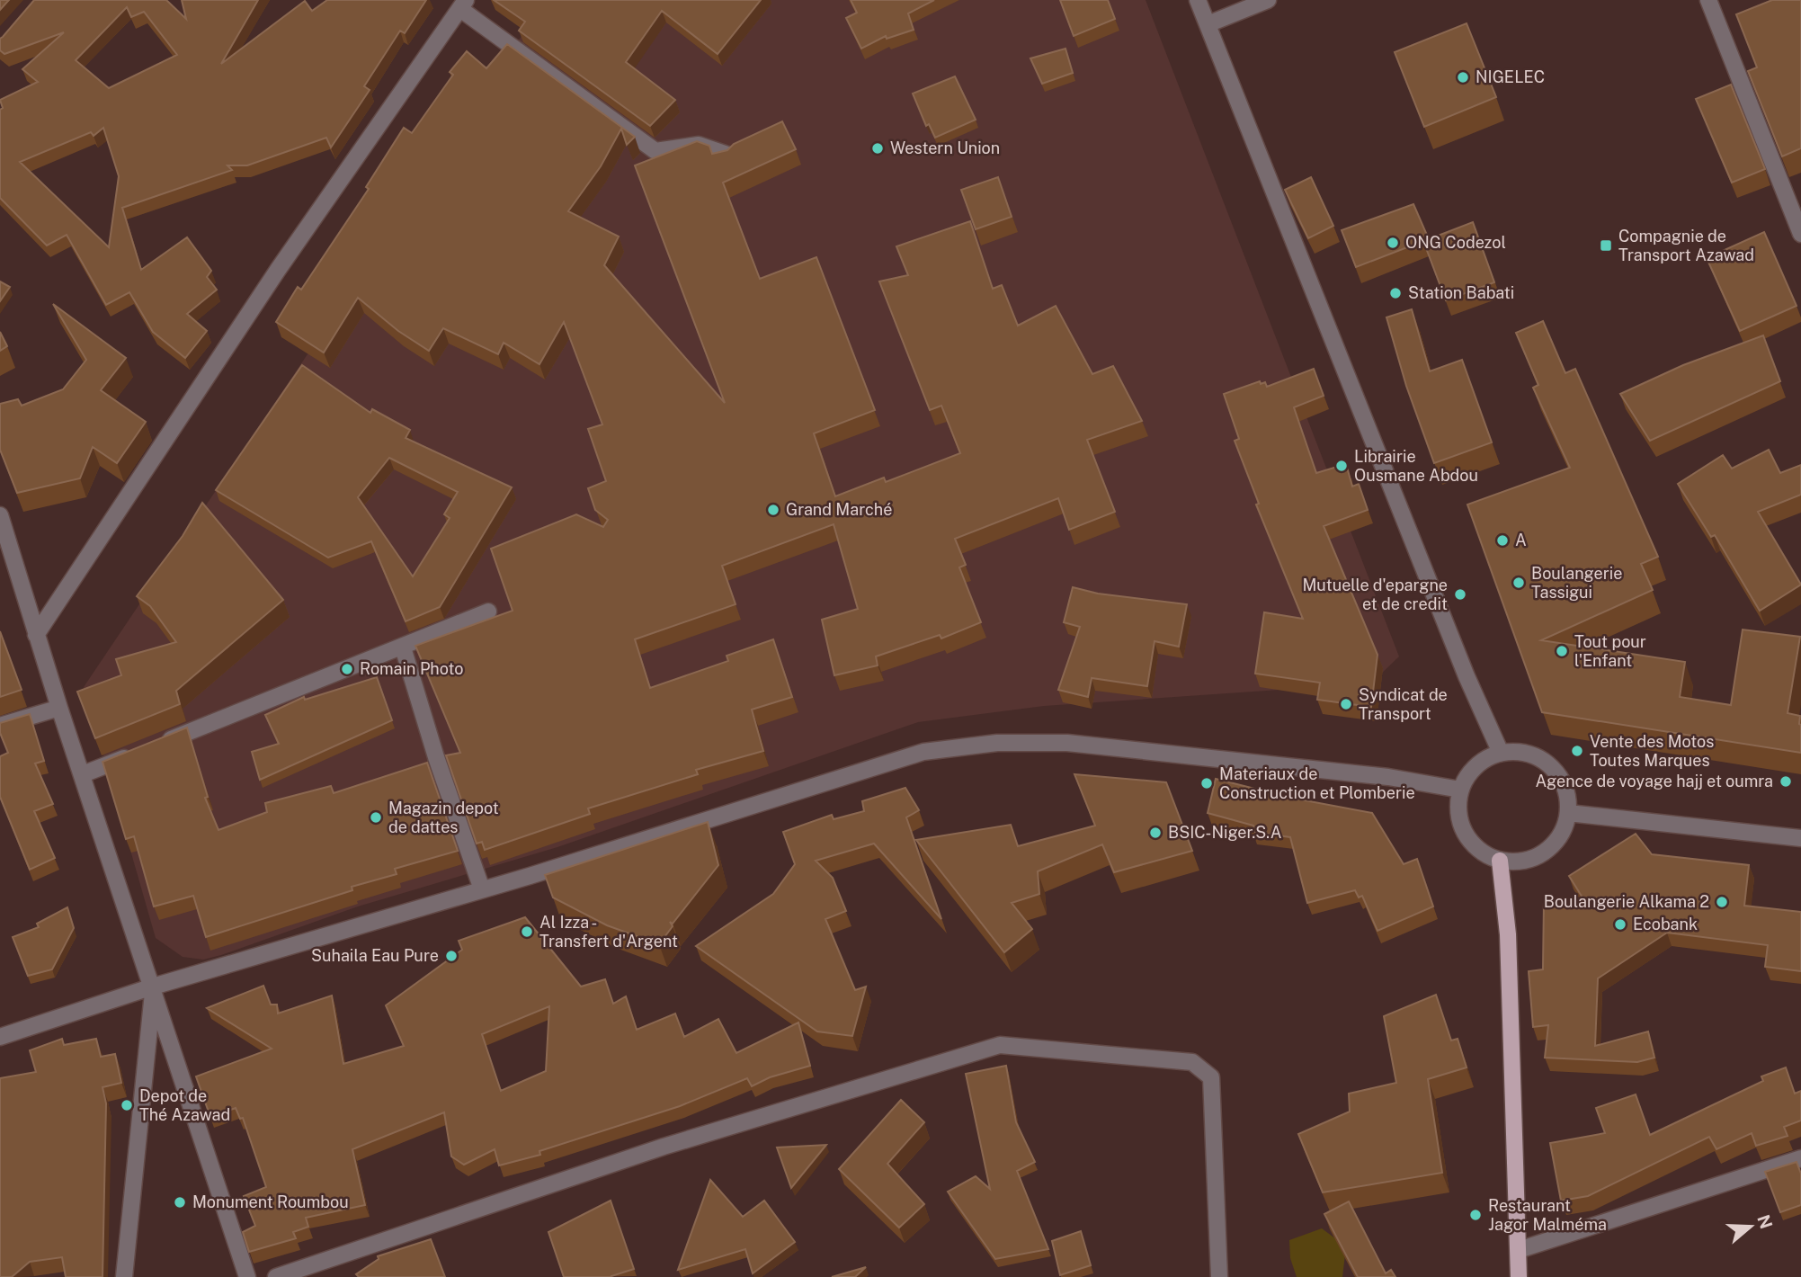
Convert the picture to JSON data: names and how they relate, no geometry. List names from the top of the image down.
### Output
{
  "places": {
    "other": [
      "NIGELEC",
      "Western Union",
      "ONG Codezol",
      "Station Babati",
      "Librairie Ousmane Abdou",
      "Grand Marché",
      "A",
      "Boulangerie Tassigui",
      "Mutuelle d'epargne et de credit",
      "Tout pour l'Enfant",
      "Romain Photo",
      "Syndicat de Transport",
      "Vente des Motos Toutes Marques",
      "Agence de voyage hajj et oumra",
      "Materiaux de Construction et Plomberie",
      "Magazin depot de dattes",
      "BSIC-Niger.S.A",
      "Boulangerie Alkama 2",
      "Ecobank",
      "Al Izza - Transfert d'Argent",
      "Suhaila Eau Pure",
      "Depot de Thé Azawad",
      "Monument Roumbou",
      "Restaurant Jagor Malméma"
    ],
    "transit": ["Compagnie de Transport Azawad"]
  },
  "north": "right"
}
